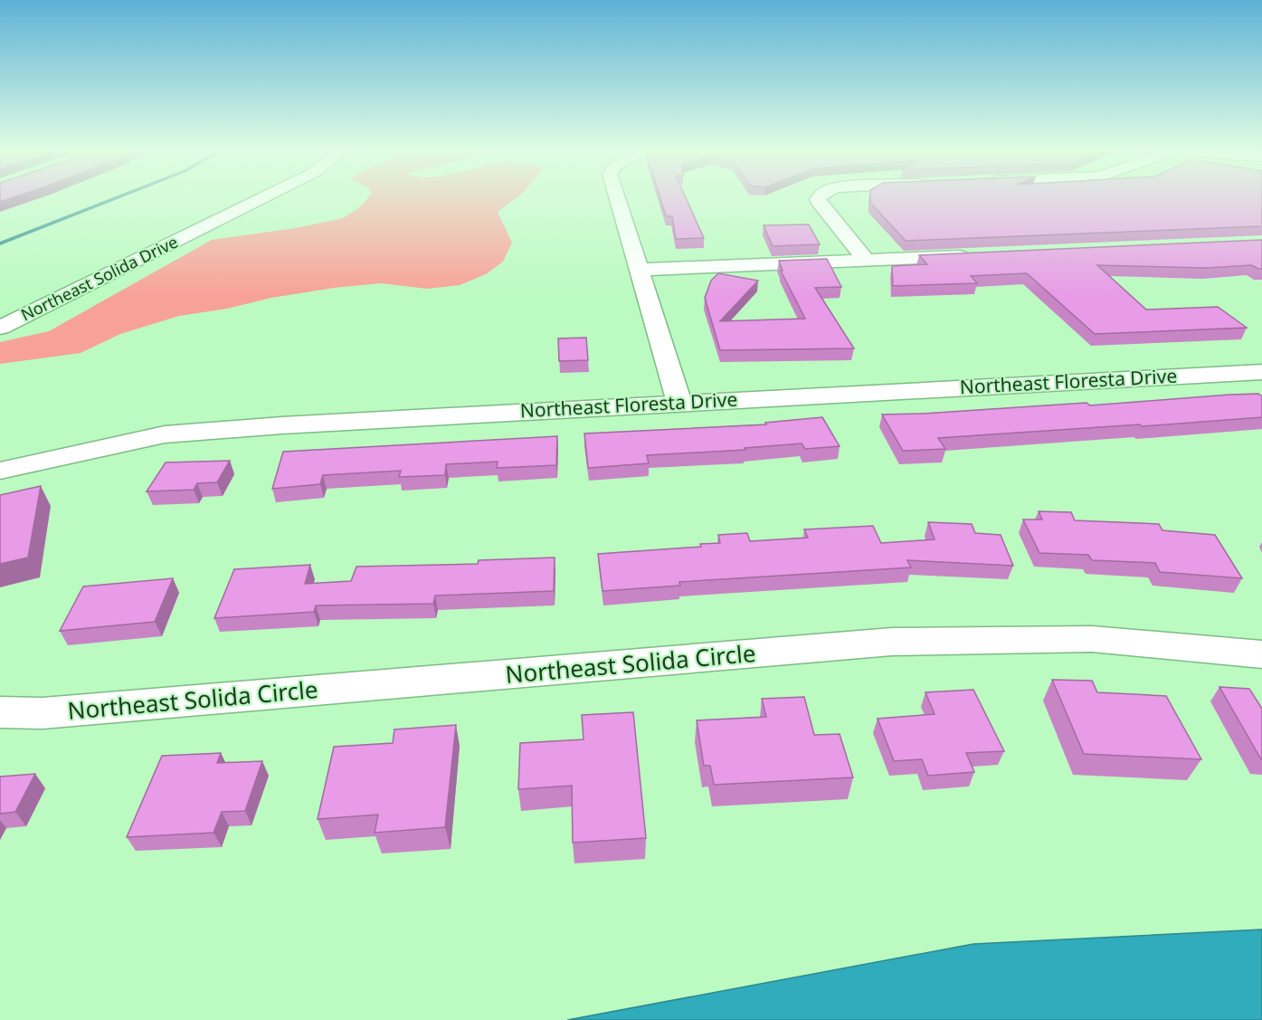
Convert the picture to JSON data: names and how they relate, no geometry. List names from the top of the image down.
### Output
{
  "streets": {
    "street": ["Northeast Solida Drive", "Northeast Floresta Drive", "Northeast Solida Circle"]
  }
}
